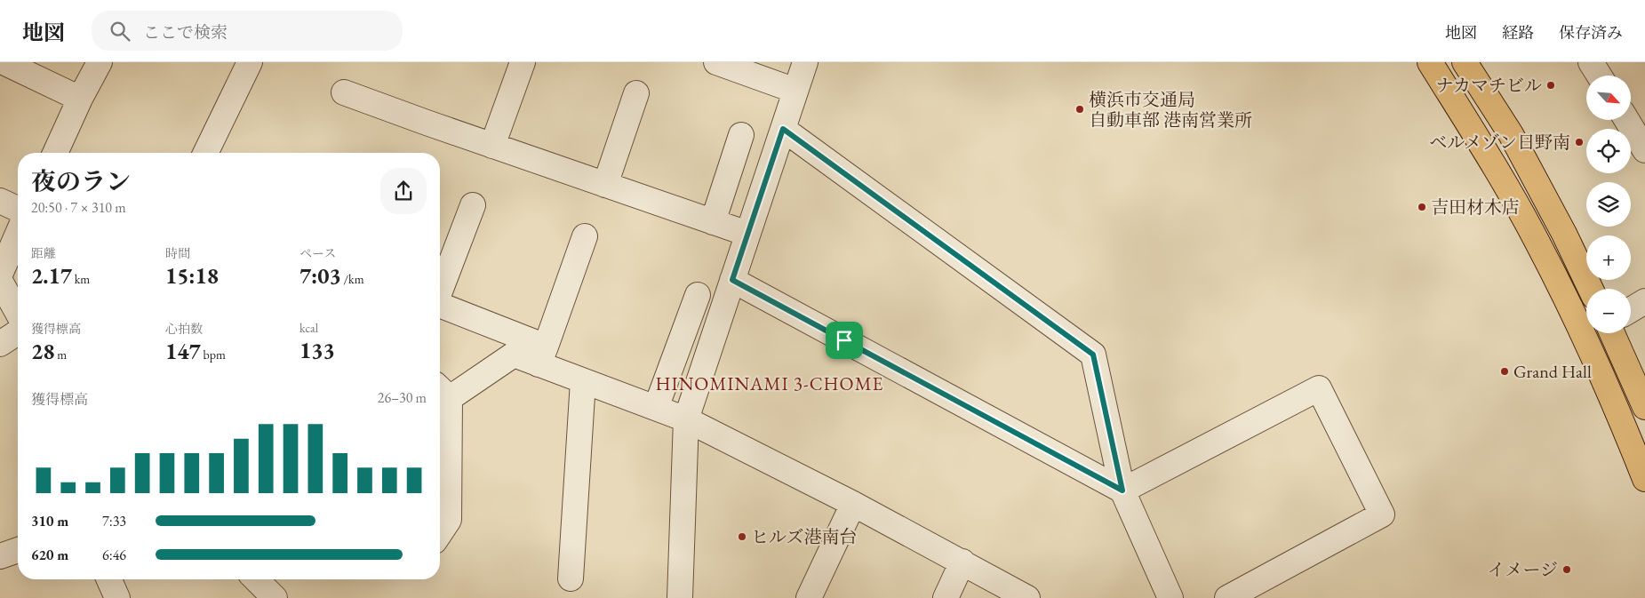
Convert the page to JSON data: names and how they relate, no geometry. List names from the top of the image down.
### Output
{
  "districts": ["HINOMINAMI 3-CHOME"],
  "places": [
    "ナカマチビル",
    "横浜市交通局 自動車部 港南営業所",
    "ベルメゾン日野南",
    "吉田材木店",
    "Grand Hall",
    "ヒルズ港南台",
    "イメージ"
  ],
  "north": "bottom right",
  "page": {
    "header": "地図",
    "search": "ここで検索",
    "nav": ["地図", "経路", "保存済み"],
    "map_buttons": ["+", "−"],
    "heading": ["夜のラン", "20:50 · 7 × 310 m"],
    "stats": [
      ["距離", "2.17 km"],
      ["時間", "15:18"],
      ["ペース", "7:03 /km"],
      ["獲得標高", "28 m"],
      ["心拍数", "147 bpm"],
      ["kcal", "133"]
    ],
    "chart": ["獲得標高", "26–30 m"],
    "list": [
      {
        "name": "310 m",
        "note": "7:33"
      },
      {
        "name": "620 m",
        "note": "6:46"
      }
    ]
  }
}
